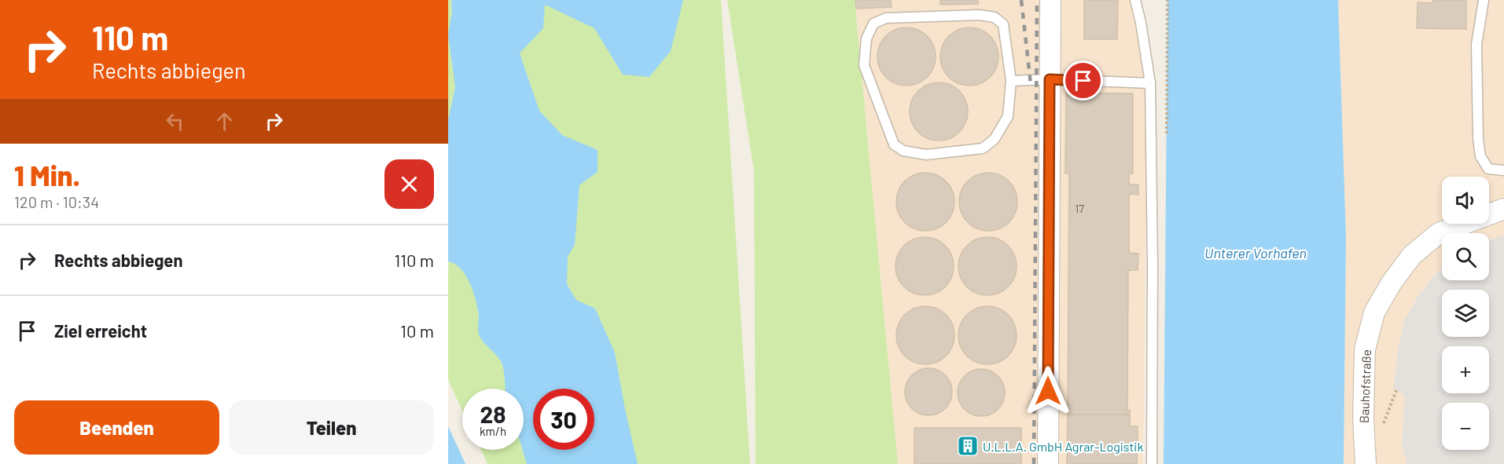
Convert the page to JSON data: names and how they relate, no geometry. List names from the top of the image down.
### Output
{
  "streets": {
    "street": ["Bauhofstraße"]
  },
  "water": ["Unterer Vorhafen"],
  "places": {
    "building": ["U.L.L.A. GmbH Agrar-Logistik"]
  },
  "house_numbers": ["17"],
  "page": {
    "turn": ["110 m", "Rechts abbiegen"],
    "heading": ["1 Min.", "120 m · 10:34"],
    "map_buttons": ["+", "−"],
    "list": [
      {
        "name": "Rechts abbiegen",
        "value": "110 m"
      },
      {
        "name": "Ziel erreicht",
        "value": "10 m"
      }
    ],
    "speed": "28 km/h",
    "limit": "30",
    "buttons": ["Beenden", "Teilen"]
  }
}
